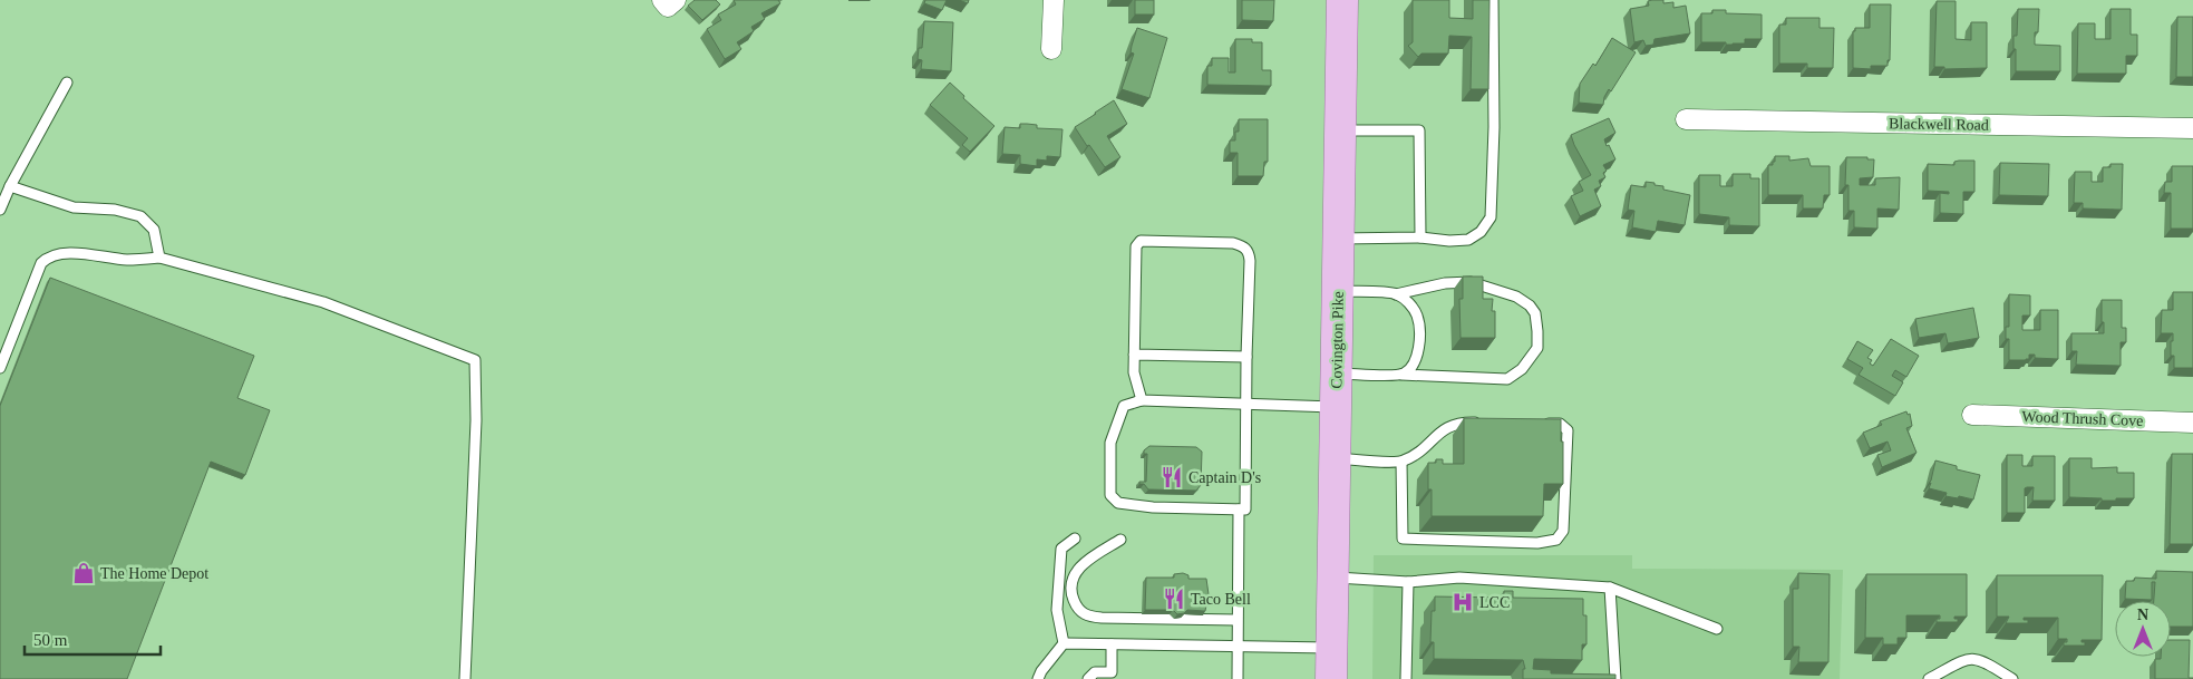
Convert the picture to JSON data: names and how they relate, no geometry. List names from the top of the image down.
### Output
{
  "streets": {
    "main road": ["Covington Pike"],
    "street": ["Blackwell Road", "Wood Thrush Cove"]
  },
  "places": {
    "restaurant": ["Captain D's", "Taco Bell"],
    "shop": ["The Home Depot"],
    "hospital": ["LCC"]
  },
  "scale_bar": "50 m",
  "north": "top"
}
